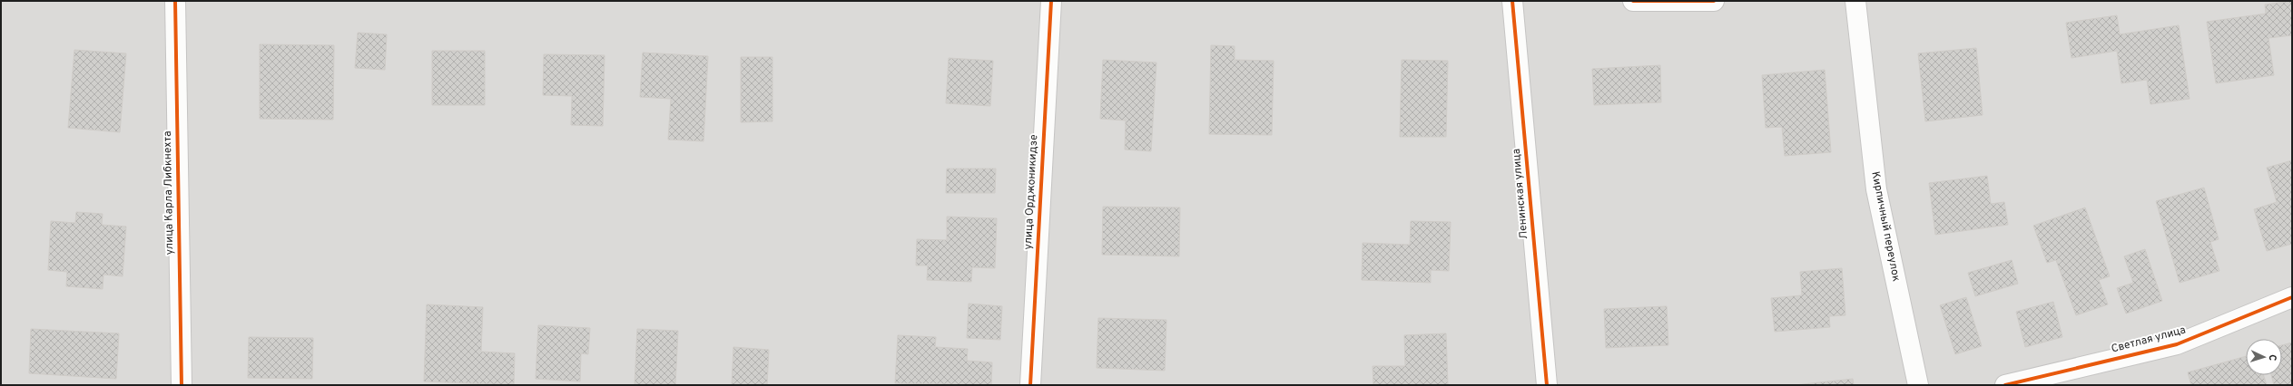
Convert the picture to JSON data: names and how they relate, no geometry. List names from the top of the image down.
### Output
{
  "streets": {
    "street": [
      "улица Орджоникидзе",
      "улица Карла Либкнехта",
      "Ленинская улица",
      "Кирпичный переулок",
      "Светлая улица"
    ]
  },
  "north": "right"
}
